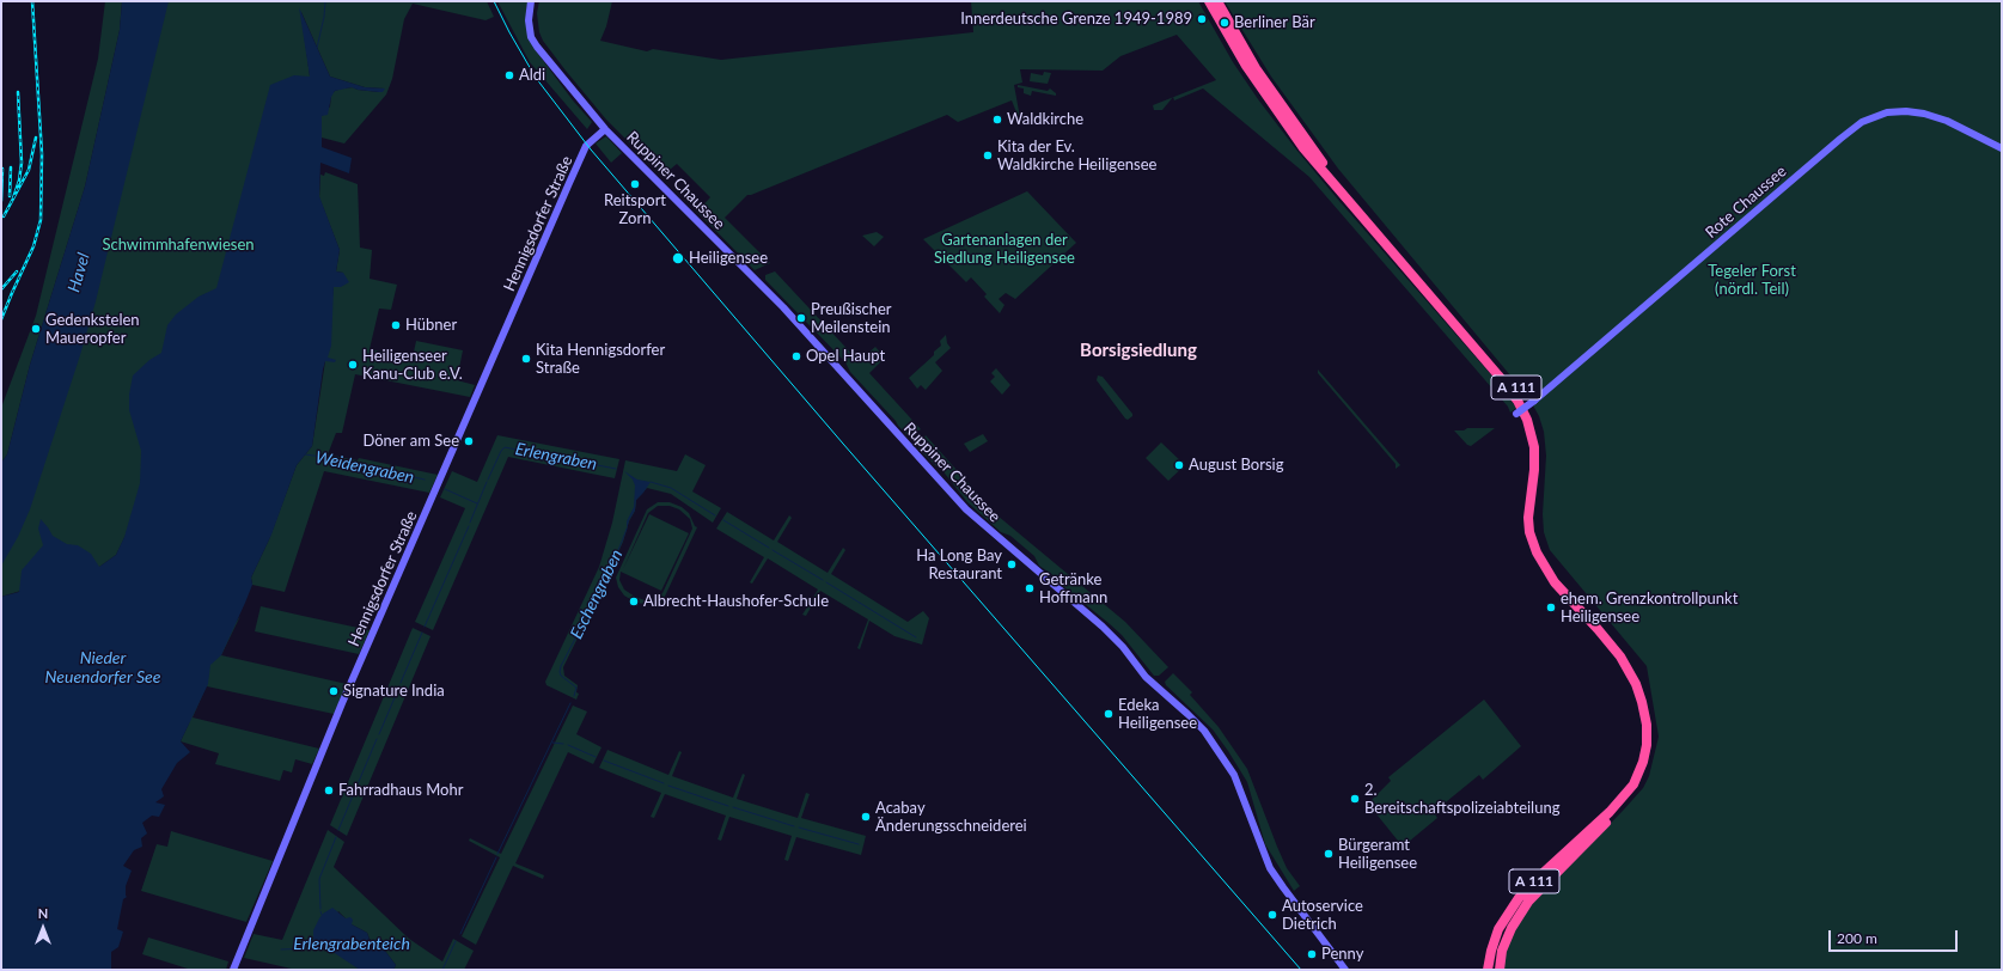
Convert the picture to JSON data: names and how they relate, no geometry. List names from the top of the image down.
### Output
{
  "streets": {
    "highway": ["A 111"],
    "main road": ["Ruppiner Chaussee", "Rote Chaussee", "Hennigsdorfer Straße"]
  },
  "crossings": [
    ["Ruppiner Chaussee", "Hennigsdorfer Straße"]
  ],
  "districts": ["Borsigsiedlung"],
  "water": [
    "Havel",
    "Erlengraben",
    "Weidengraben",
    "Eschengraben",
    "Nieder Neuendorfer See",
    "Erlengrabenteich"
  ],
  "parks": ["Gartenanlagen der Siedlung Heiligensee", "Schwimmhafenwiesen", "Tegeler Forst (nördl. Teil)"],
  "places": [
    "Innerdeutsche Grenze 1949-1989",
    "Berliner Bär",
    "Aldi",
    "Waldkirche",
    "Kita der Ev. Waldkirche Heiligensee",
    "Reitsport Zorn",
    "Heiligensee",
    "Preußischer Meilenstein",
    "Hübner",
    "Gedenkstelen Maueropfer",
    "Opel Haupt",
    "Kita Hennigsdorfer Straße",
    "Heiligenseer Kanu-Club e.V.",
    "Döner am See",
    "August Borsig",
    "Ha Long Bay Restaurant",
    "Getränke Hoffmann",
    "Albrecht-Haushofer-Schule",
    "ehem. Grenzkontrollpunkt Heiligensee",
    "Signature India",
    "Edeka Heiligensee",
    "Fahrradhaus Mohr",
    "2. Bereitschaftspolizeiabteilung",
    "Acabay Änderungsschneiderei",
    "Bürgeramt Heiligensee",
    "Autoservice Dietrich",
    "Penny"
  ],
  "scale_bar": "200 m",
  "north": "top"
}
